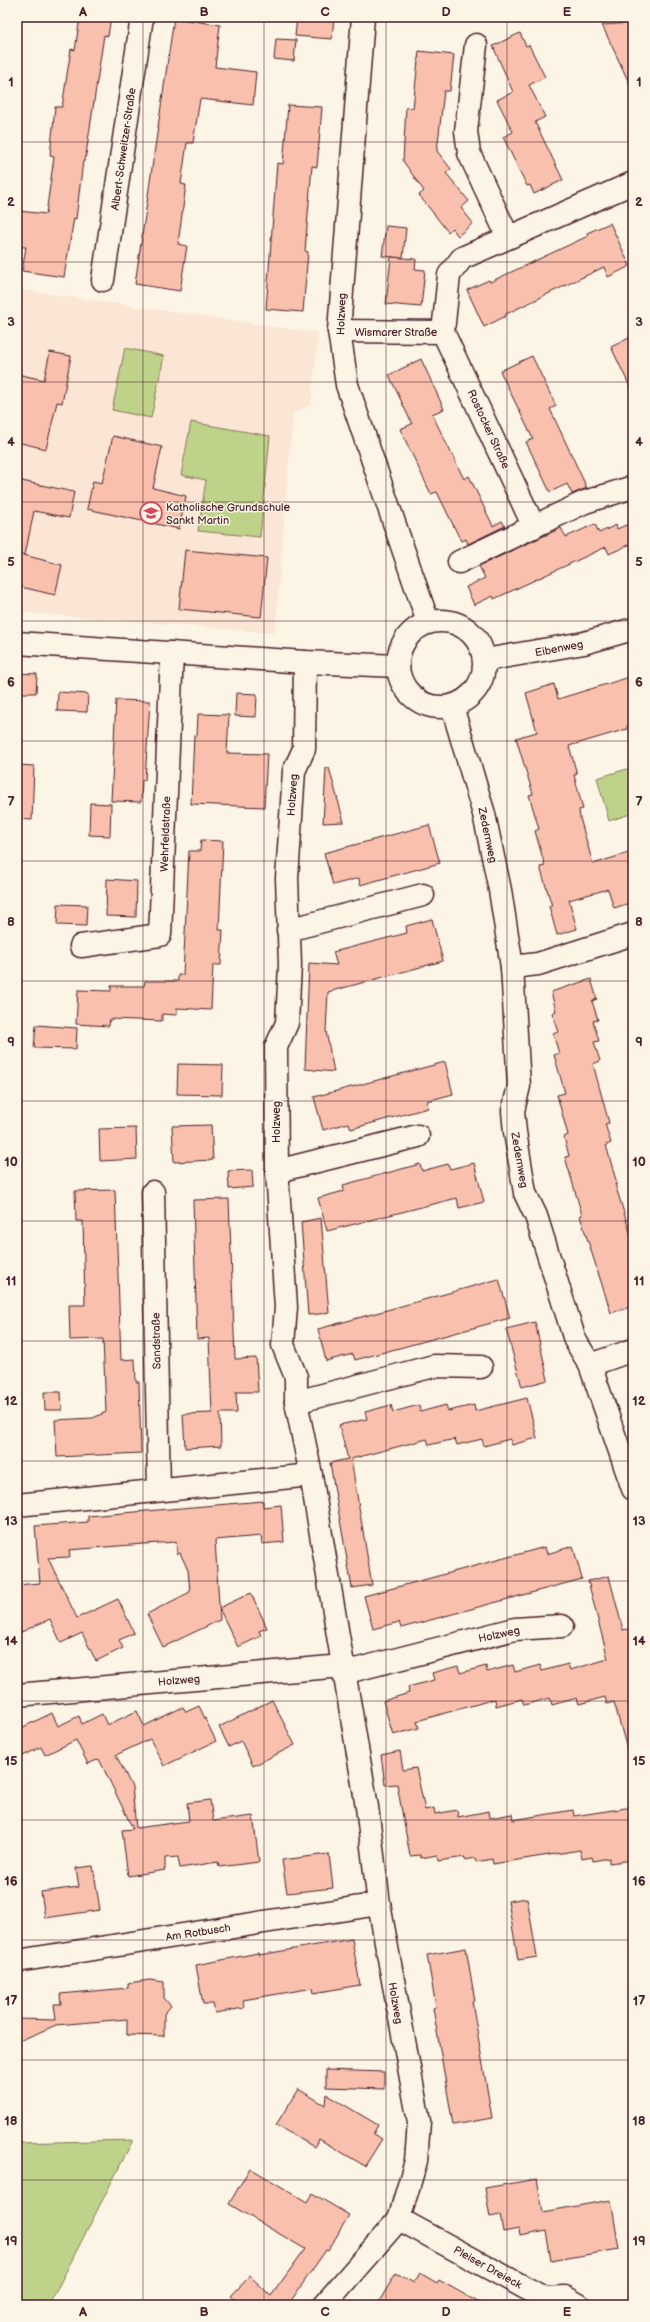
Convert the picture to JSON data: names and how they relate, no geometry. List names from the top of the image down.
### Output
{
  "streets": {
    "street": [
      "Albert-Schweitzer-Straße",
      "Holzweg",
      "Wismarer Straße",
      "Rostocker Straße",
      "Eibenweg",
      "Wehrfeldstraße",
      "Zedernweg",
      "Sandstraße",
      "Am Rotbusch",
      "Pleiser Dreieck"
    ]
  },
  "crossings": [
    ["Holzweg", "Wismarer Straße"],
    ["Holzweg", "Eibenweg"],
    ["Holzweg", "Zedernweg"],
    ["Holzweg", "Am Rotbusch"],
    ["Holzweg", "Pleiser Dreieck"],
    ["Wismarer Straße", "Rostocker Straße"],
    ["Eibenweg", "Zedernweg"]
  ],
  "places": {
    "school or university": ["Katholische Grundschule Sankt Martin"]
  },
  "grid": {
    "columns": [
      "A",
      "B",
      "C",
      "D",
      "E"
    ],
    "rows": [
      "1",
      "2",
      "3",
      "4",
      "5",
      "6",
      "7",
      "8",
      "9",
      "10",
      "11",
      "12",
      "13",
      "14",
      "15",
      "16",
      "17",
      "18",
      "19"
    ]
  }
}
